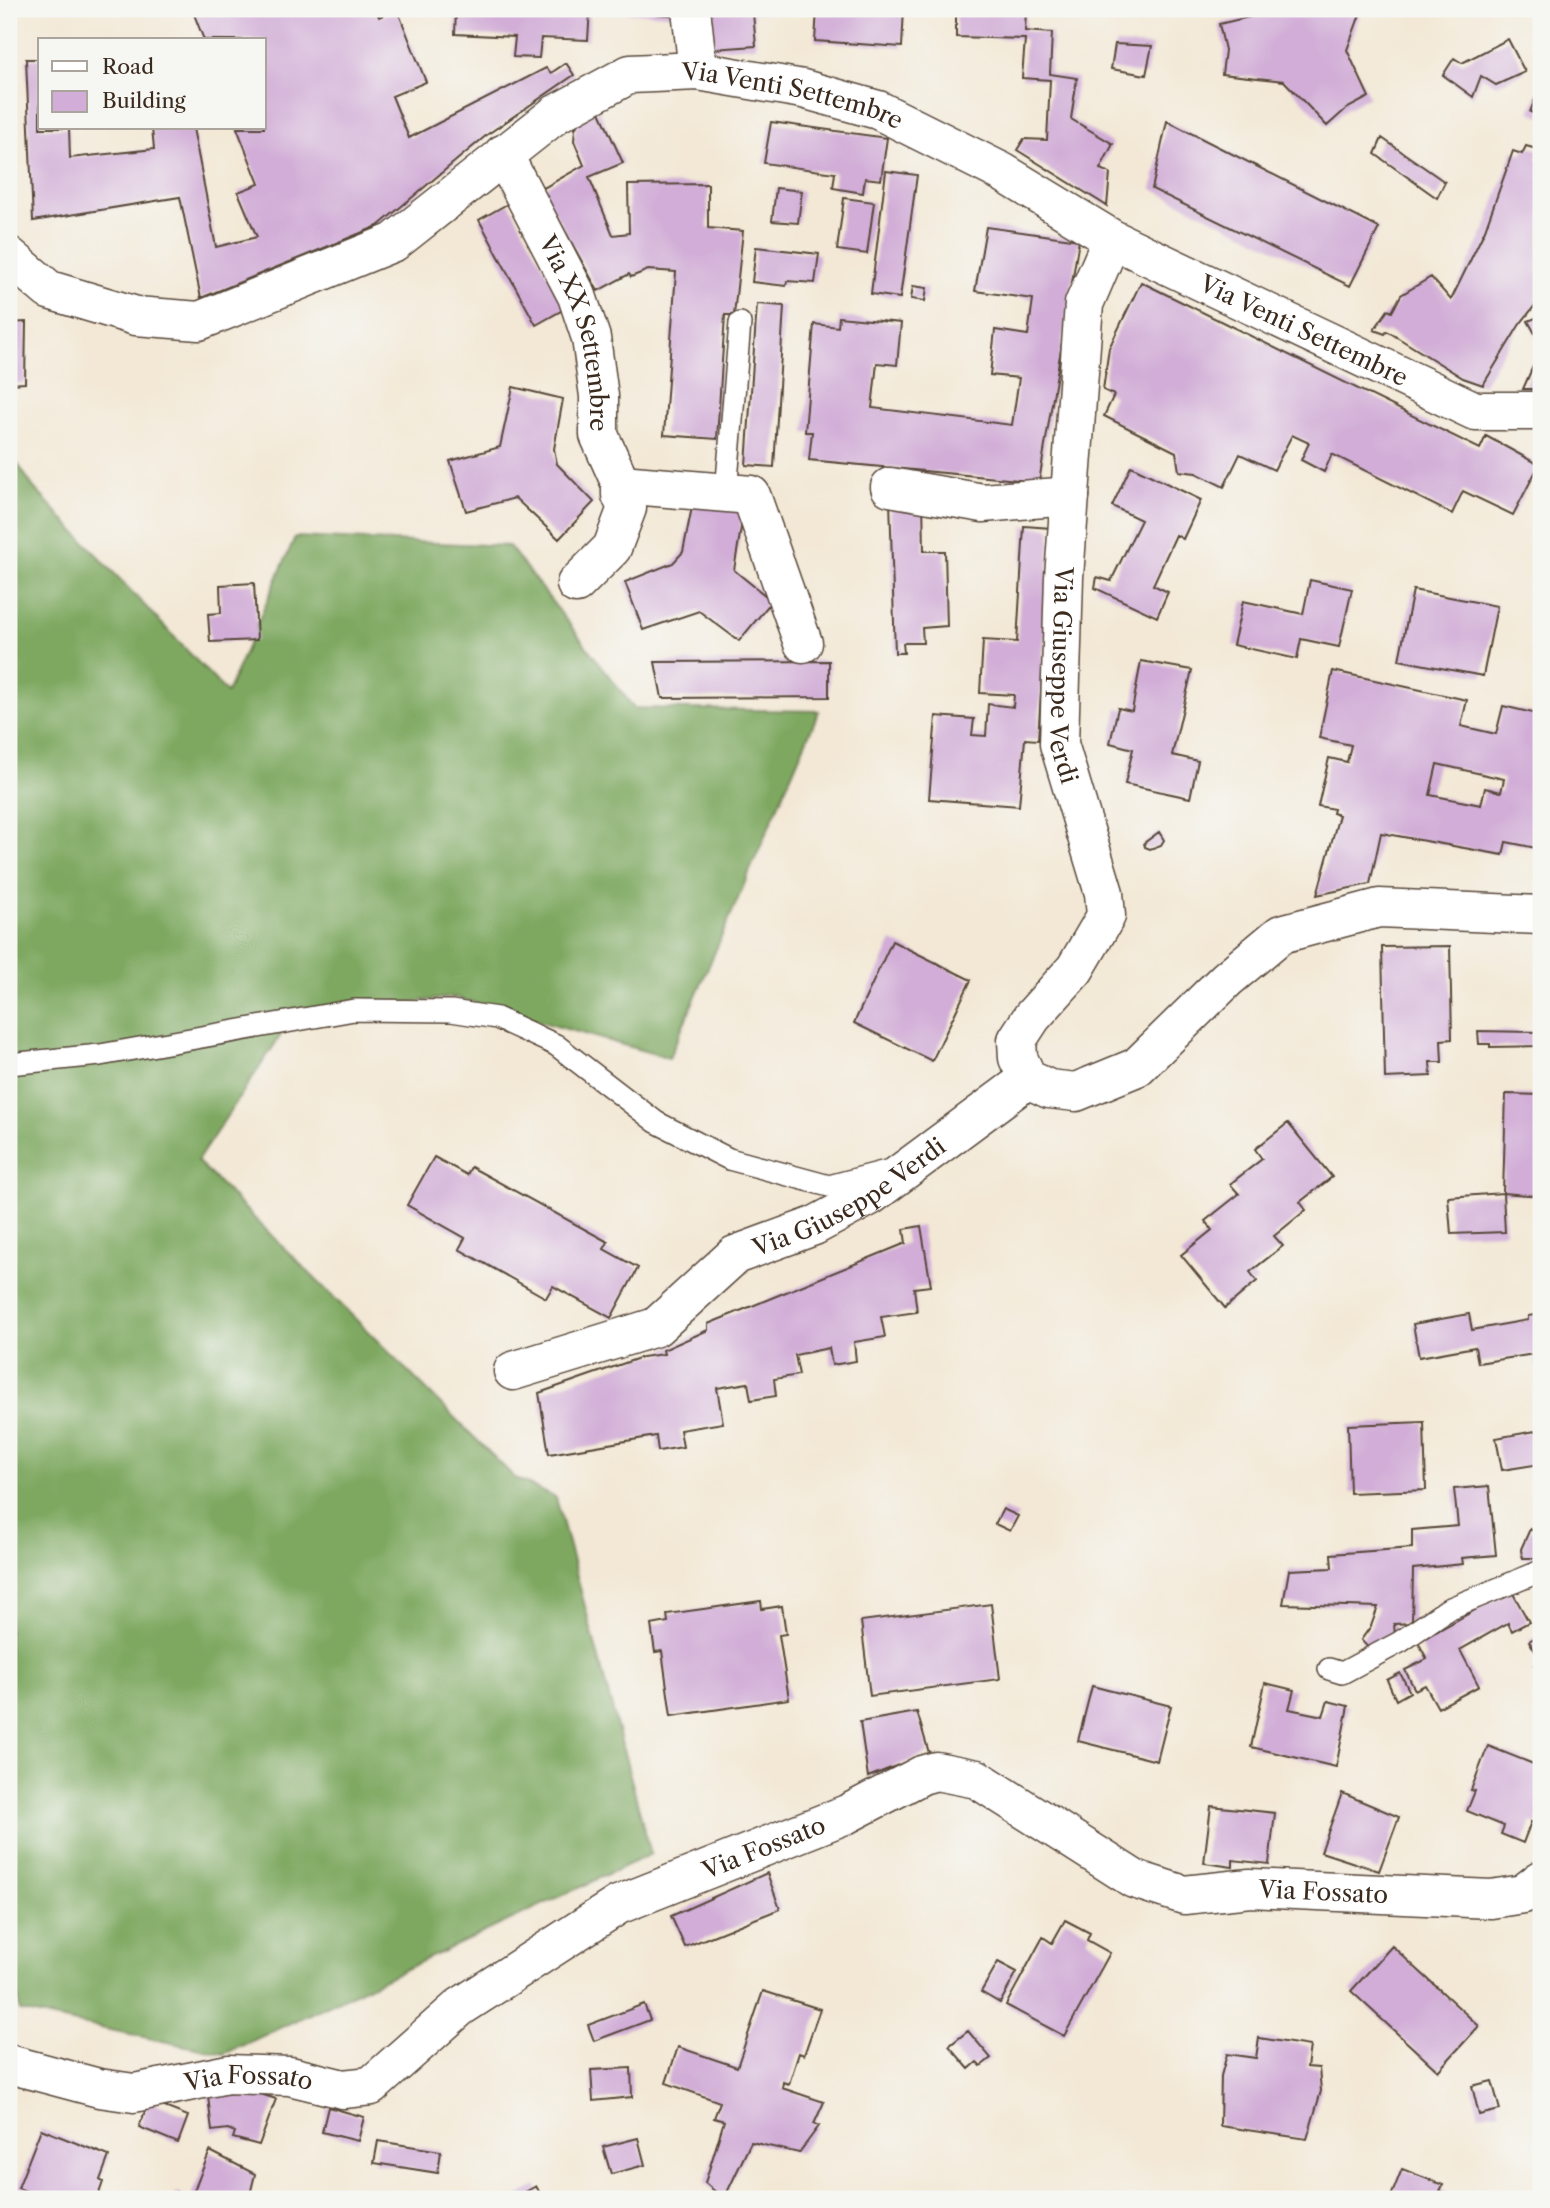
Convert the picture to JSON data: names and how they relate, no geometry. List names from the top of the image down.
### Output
{
  "streets": {
    "street": [
      "Via Venti Settembre",
      "Via XX Settembre",
      "Via Giuseppe Verdi",
      "Via Fossato"
    ]
  },
  "crossings": [
    ["Via Venti Settembre", "Via XX Settembre"],
    ["Via Venti Settembre", "Via Giuseppe Verdi"]
  ],
  "legend": ["Road", "Building"]
}
